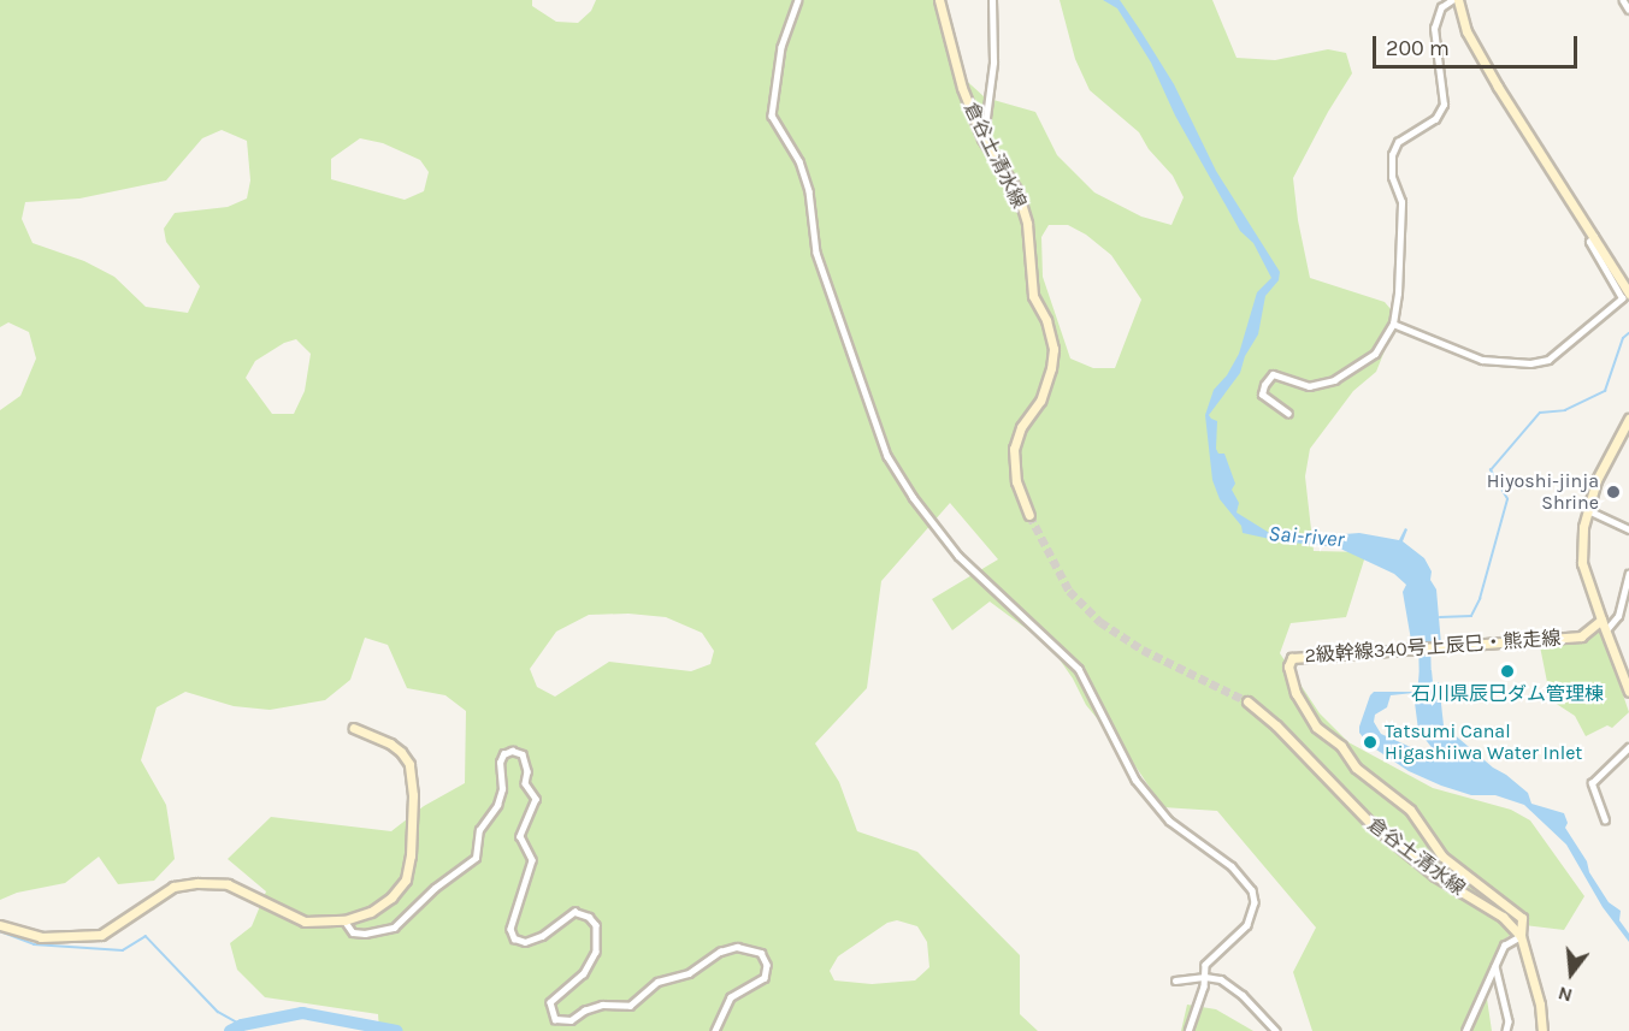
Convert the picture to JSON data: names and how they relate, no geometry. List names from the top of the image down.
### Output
{
  "streets": {
    "street": ["倉谷土清水線", "2級幹線340号上辰巳・熊走線"]
  },
  "crossings": [
    ["倉谷土清水線", "2級幹線340号上辰巳・熊走線"]
  ],
  "water": ["Sai-river"],
  "places": ["Hiyoshi-jinja Shrine", "石川県辰巳ダム管理棟", "Tatsumi Canal Higashiiwa Water Inlet"],
  "scale_bar": "200 m",
  "north": "bottom"
}
